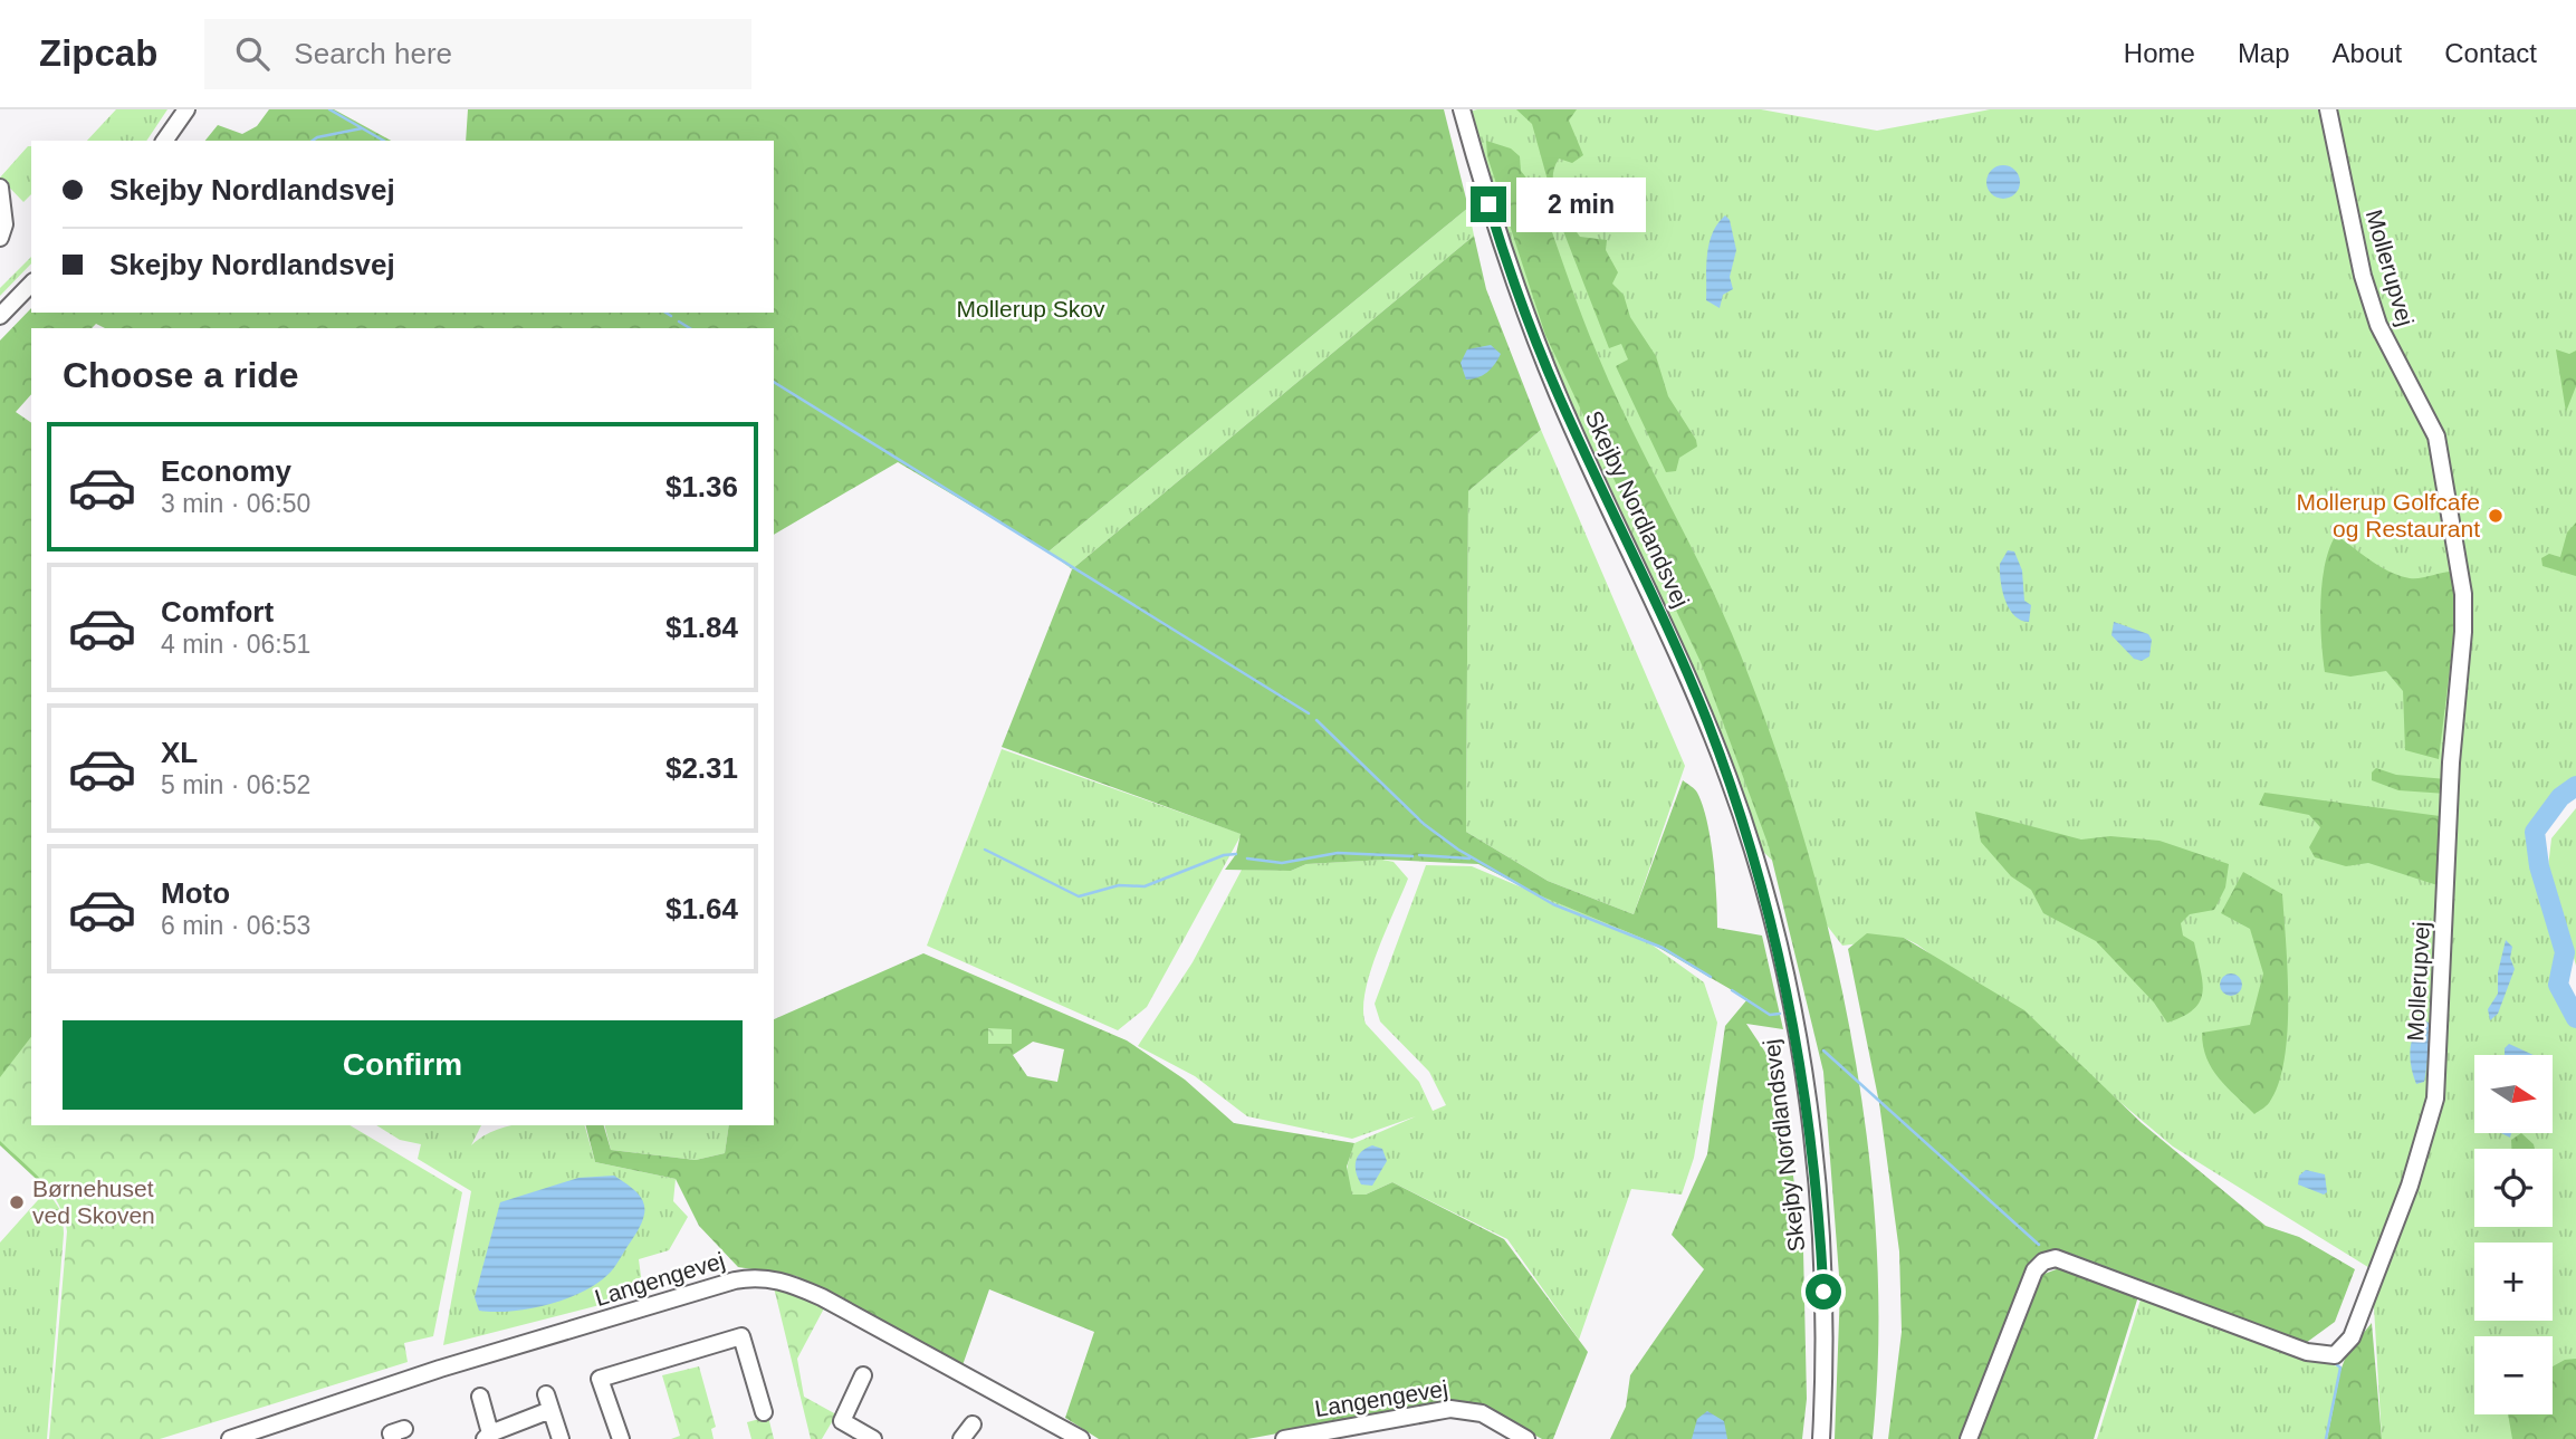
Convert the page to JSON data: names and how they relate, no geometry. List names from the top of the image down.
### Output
{
  "streets": {
    "street": ["Mollerupvej", "Skejby Nordlandsvej", "Langengevej"]
  },
  "parks": ["Mollerup Skov"],
  "places": ["Mollerup Golfcafe og Restaurant", "Børnehuset ved Skoven"],
  "north": "right",
  "page": {
    "header": "Zipcab",
    "search": "Search here",
    "nav": [
      "Home",
      "Map",
      "About",
      "Contact"
    ],
    "banner": ["Skejby Nordlandsvej", "Skejby Nordlandsvej"],
    "bubble": "2 min",
    "heading": "Choose a ride",
    "list": [
      {
        "name": "Economy",
        "note": "3 min · 06:50",
        "value": "$1.36"
      },
      {
        "name": "Comfort",
        "note": "4 min · 06:51",
        "value": "$1.84"
      },
      {
        "name": "XL",
        "note": "5 min · 06:52",
        "value": "$2.31"
      },
      {
        "name": "Moto",
        "note": "6 min · 06:53",
        "value": "$1.64"
      }
    ],
    "buttons": "Confirm",
    "map_buttons": ["+", "−"]
  }
}
